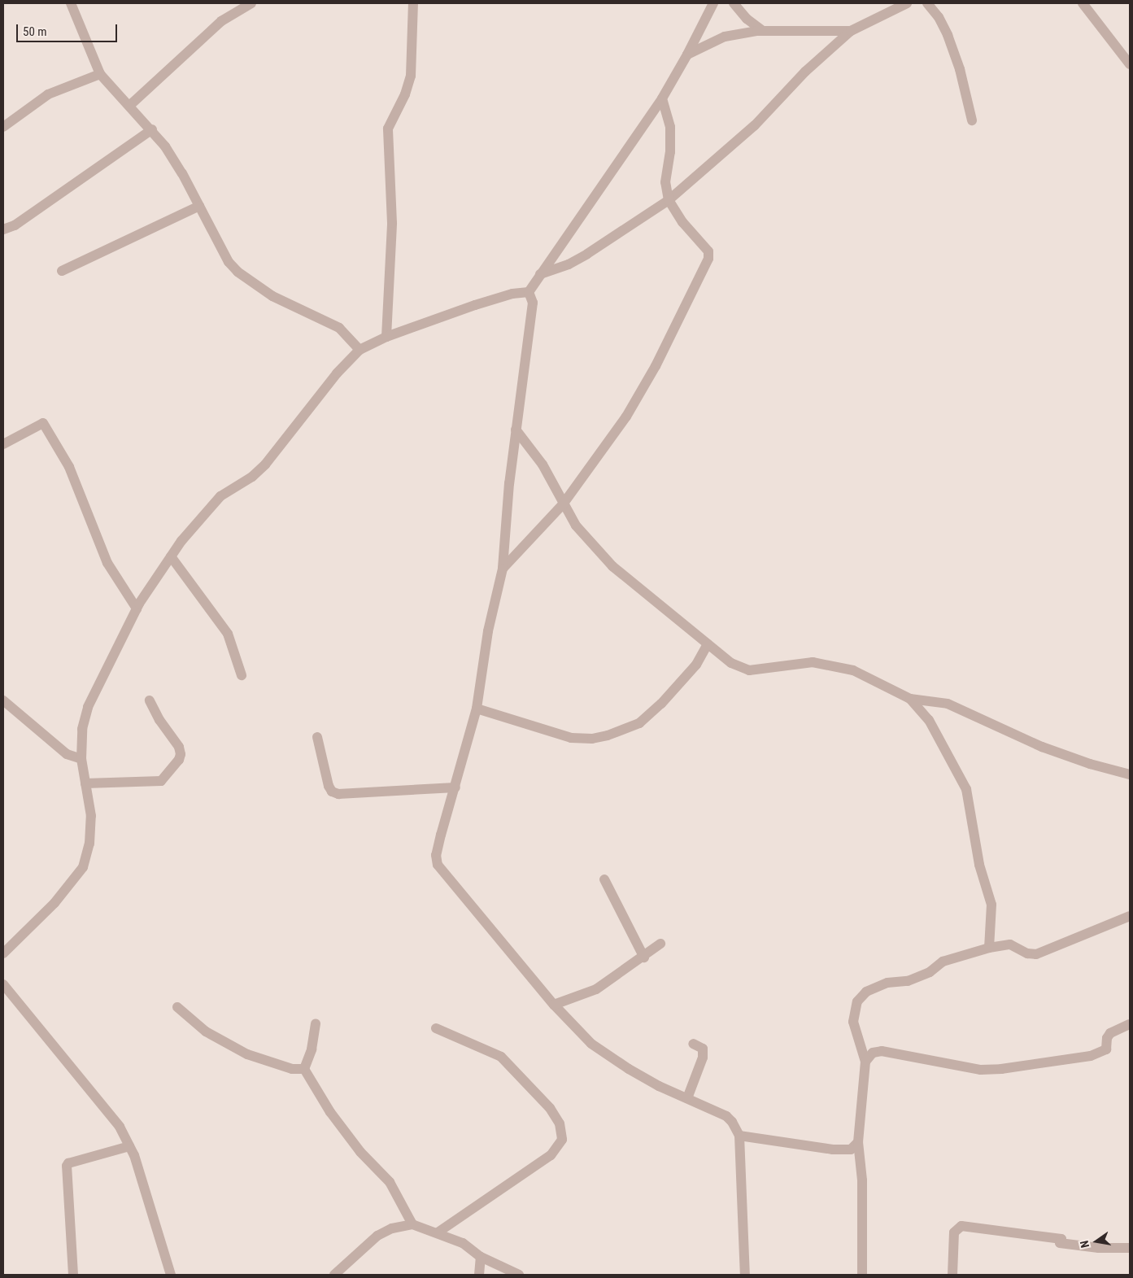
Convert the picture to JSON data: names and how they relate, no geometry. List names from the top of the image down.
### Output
{
  "scale_bar": "50 m",
  "north": "left"
}
